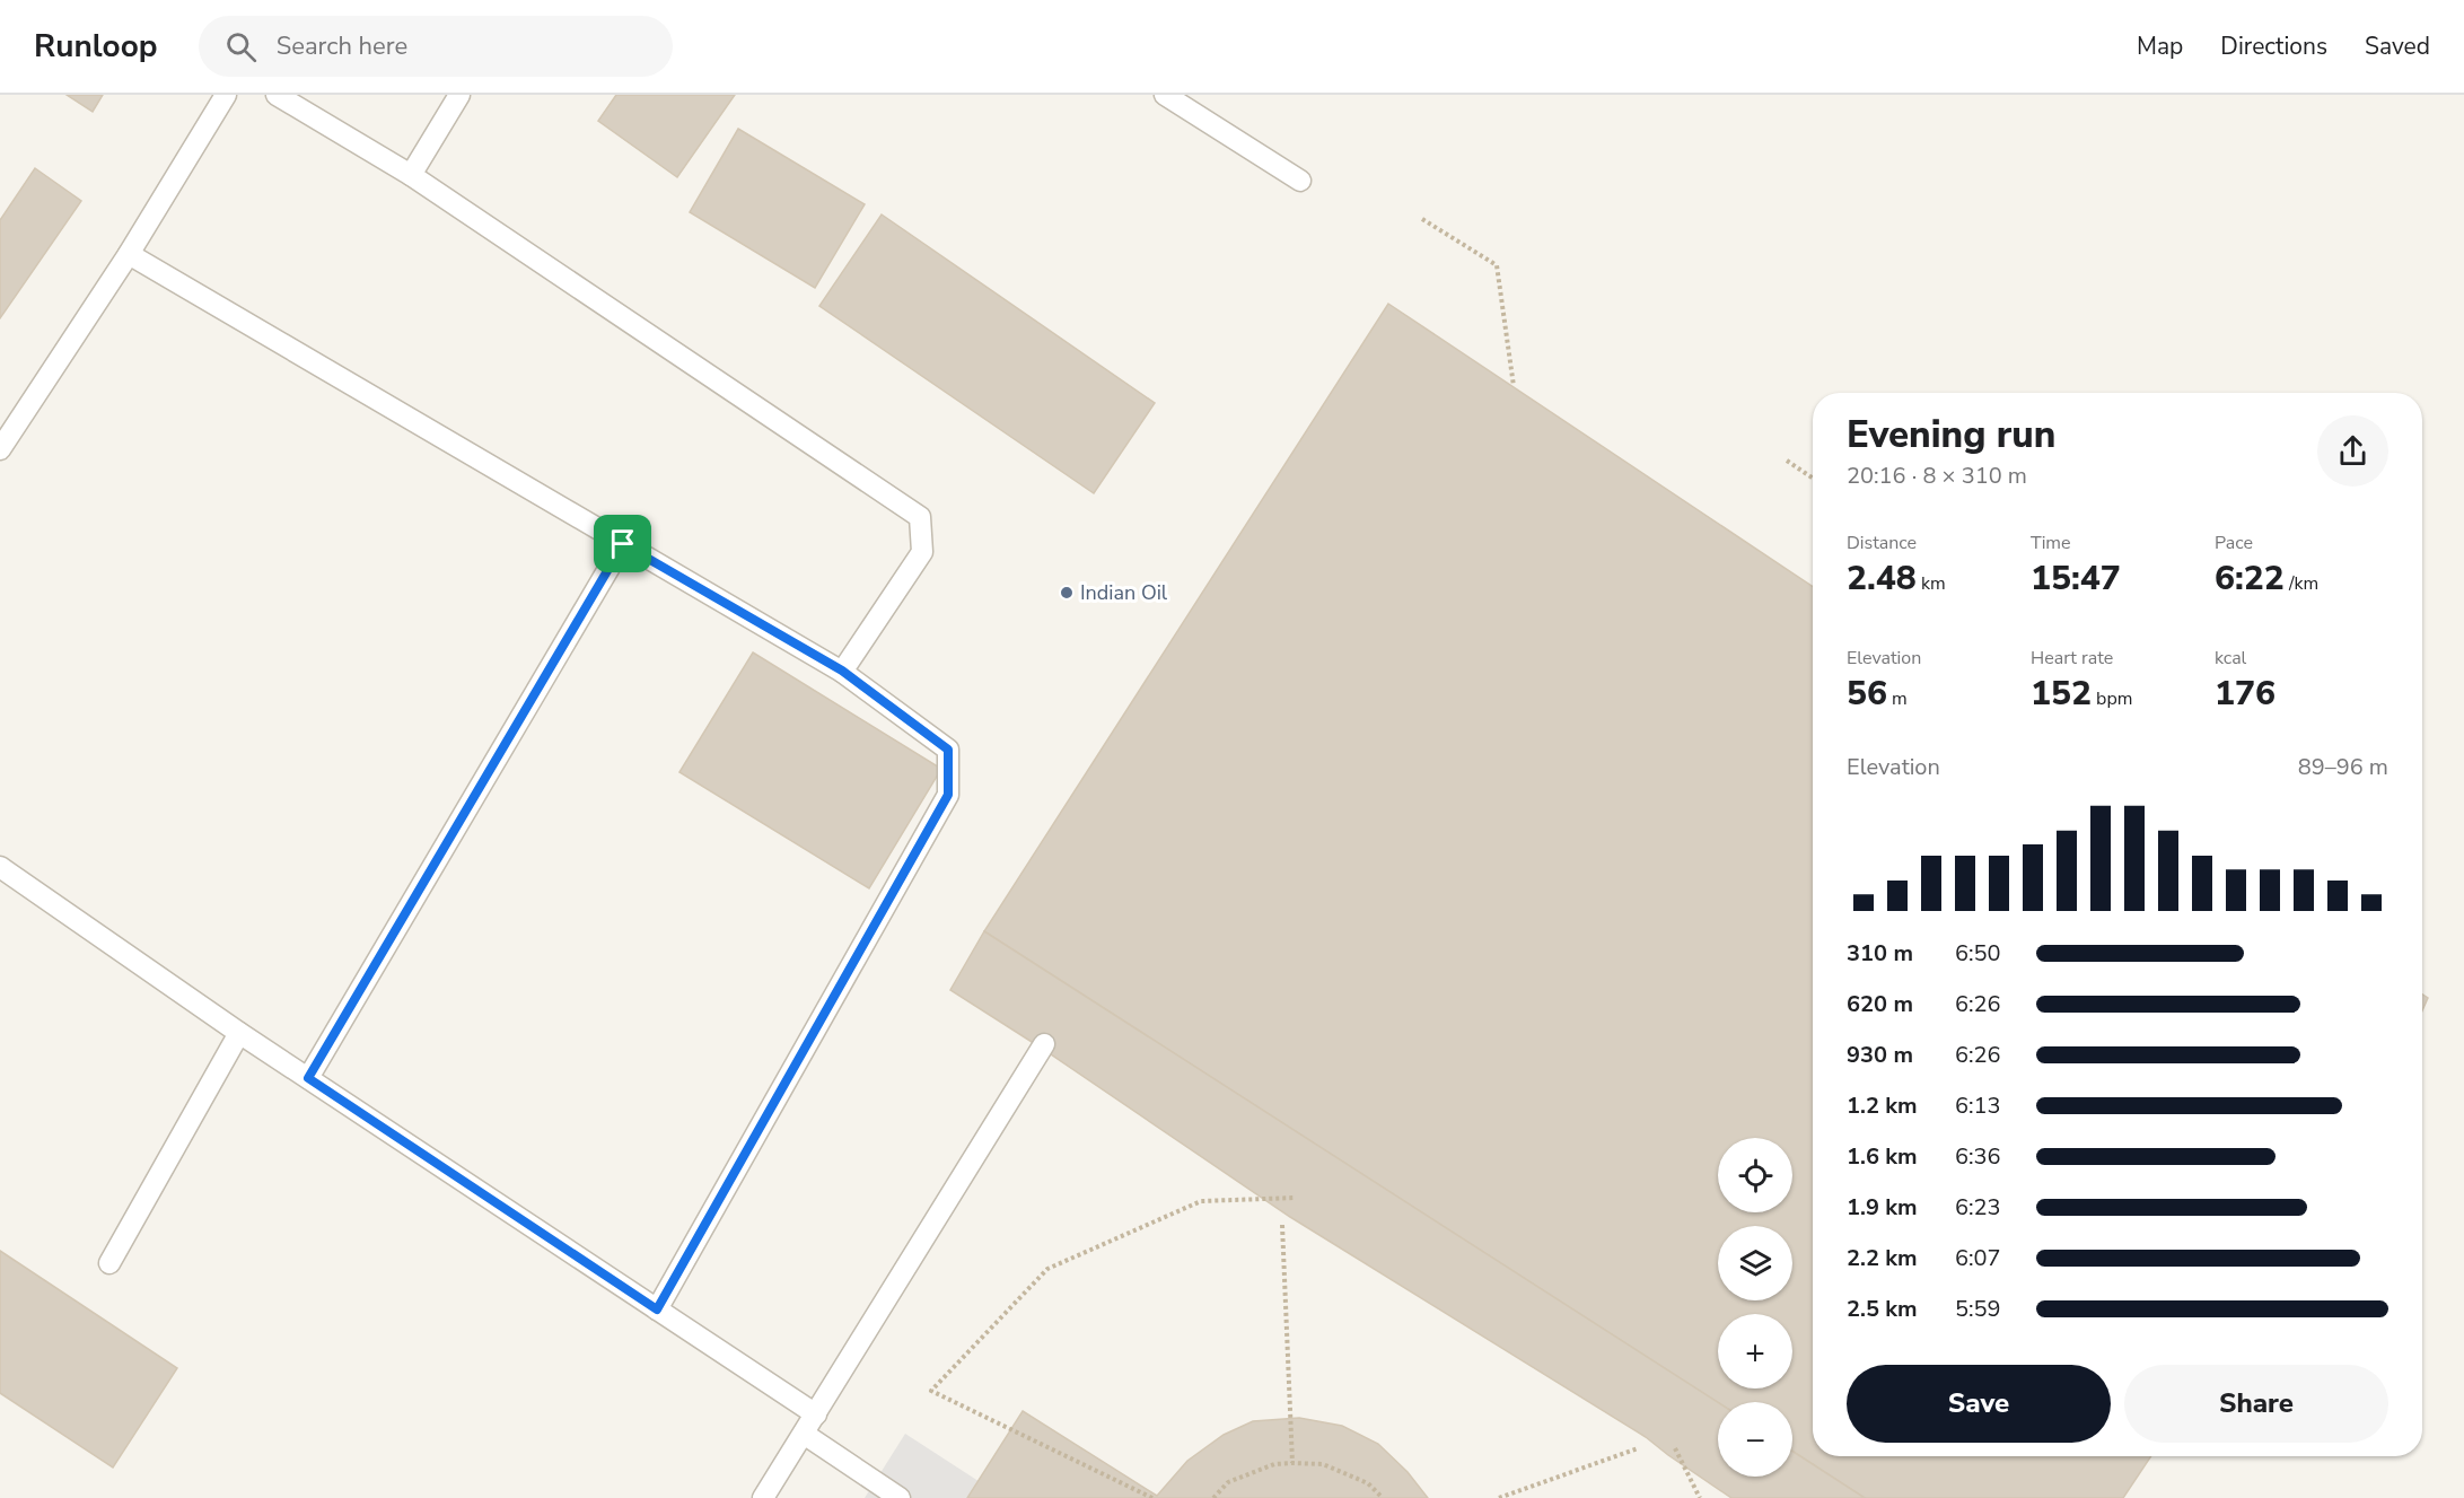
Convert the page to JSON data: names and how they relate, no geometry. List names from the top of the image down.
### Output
{
  "places": ["Indian Oil"],
  "page": {
    "header": "Runloop",
    "search": "Search here",
    "nav": ["Map", "Directions", "Saved"],
    "heading": ["Evening run", "20:16 · 8 × 310 m"],
    "stats": [
      ["Distance", "2.48 km"],
      ["Time", "15:47"],
      ["Pace", "6:22 /km"],
      ["Elevation", "56 m"],
      ["Heart rate", "152 bpm"],
      ["kcal", "176"]
    ],
    "chart": ["Elevation", "89–96 m"],
    "list": [
      {
        "name": "310 m",
        "note": "6:50"
      },
      {
        "name": "620 m",
        "note": "6:26"
      },
      {
        "name": "930 m",
        "note": "6:26"
      },
      {
        "name": "1.2 km",
        "note": "6:13"
      },
      {
        "name": "1.6 km",
        "note": "6:36"
      },
      {
        "name": "1.9 km",
        "note": "6:23"
      },
      {
        "name": "2.2 km",
        "note": "6:07"
      },
      {
        "name": "2.5 km",
        "note": "5:59"
      }
    ],
    "map_buttons": ["+", "−"],
    "buttons": ["Save", "Share"]
  }
}
